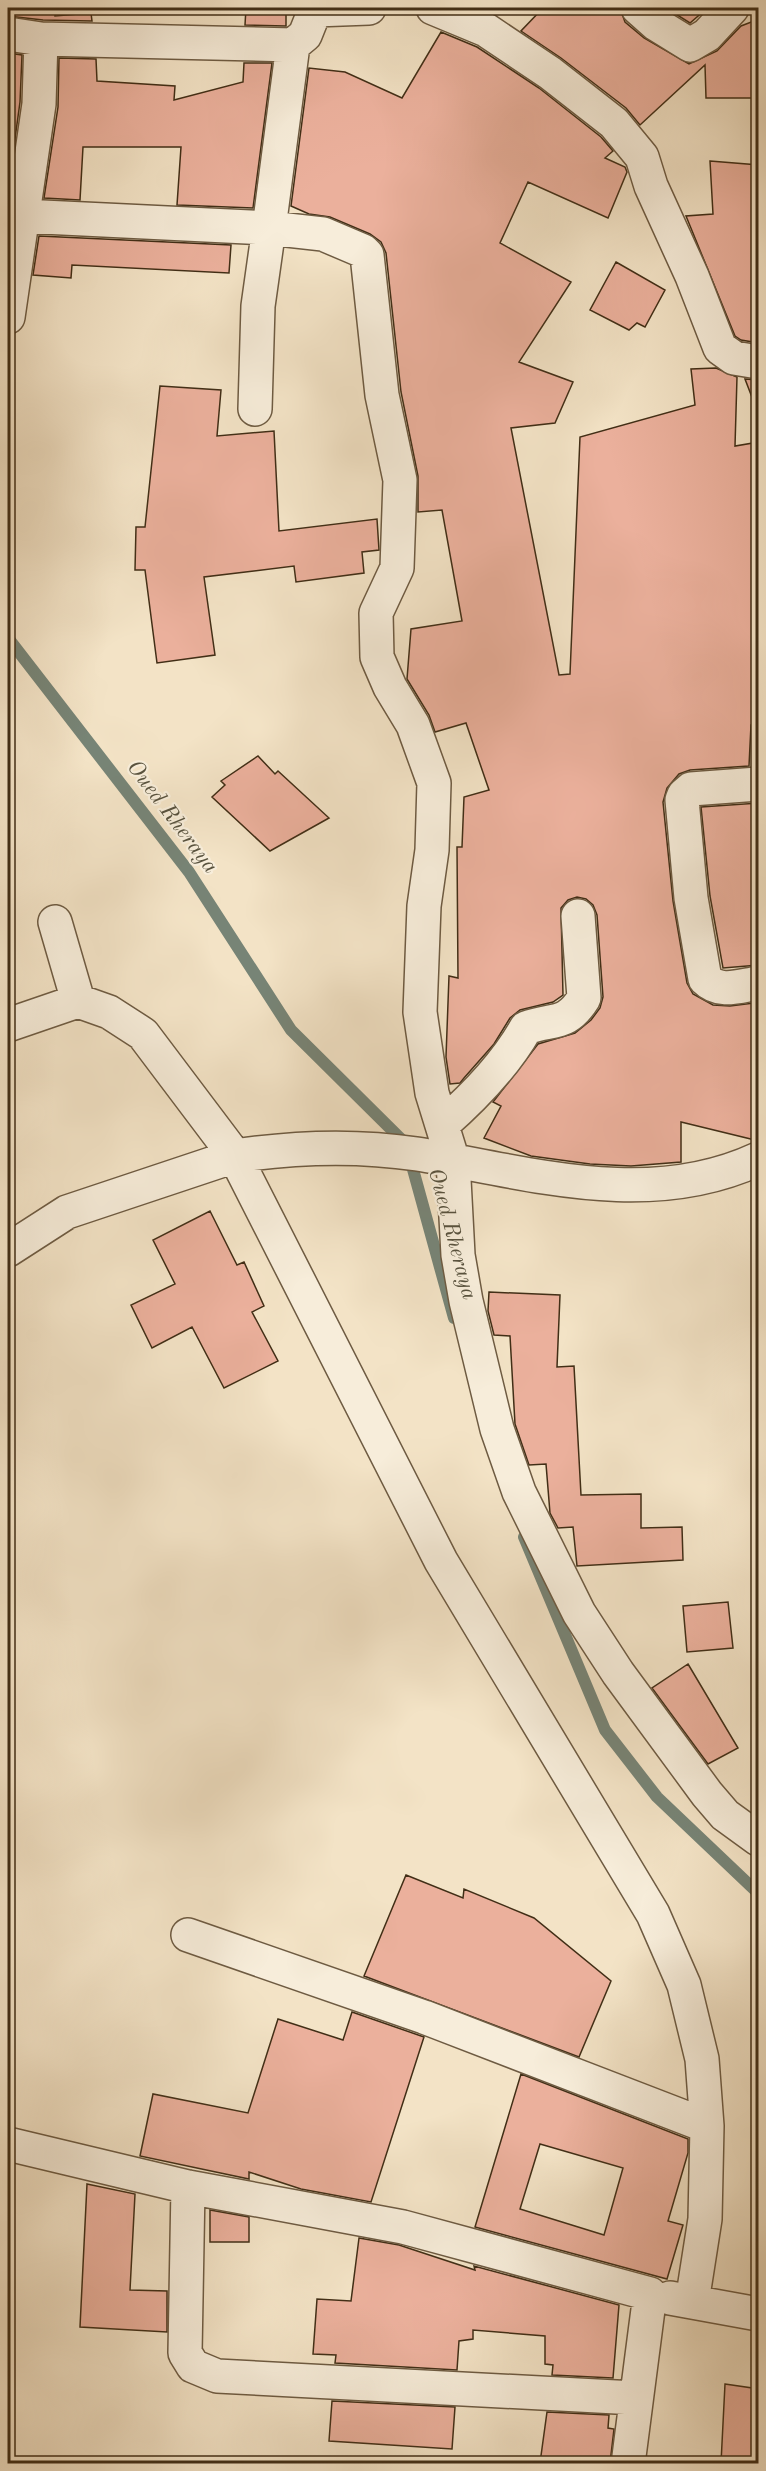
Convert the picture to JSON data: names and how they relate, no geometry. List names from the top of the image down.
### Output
{
  "water": ["Oued Rheraya"]
}
